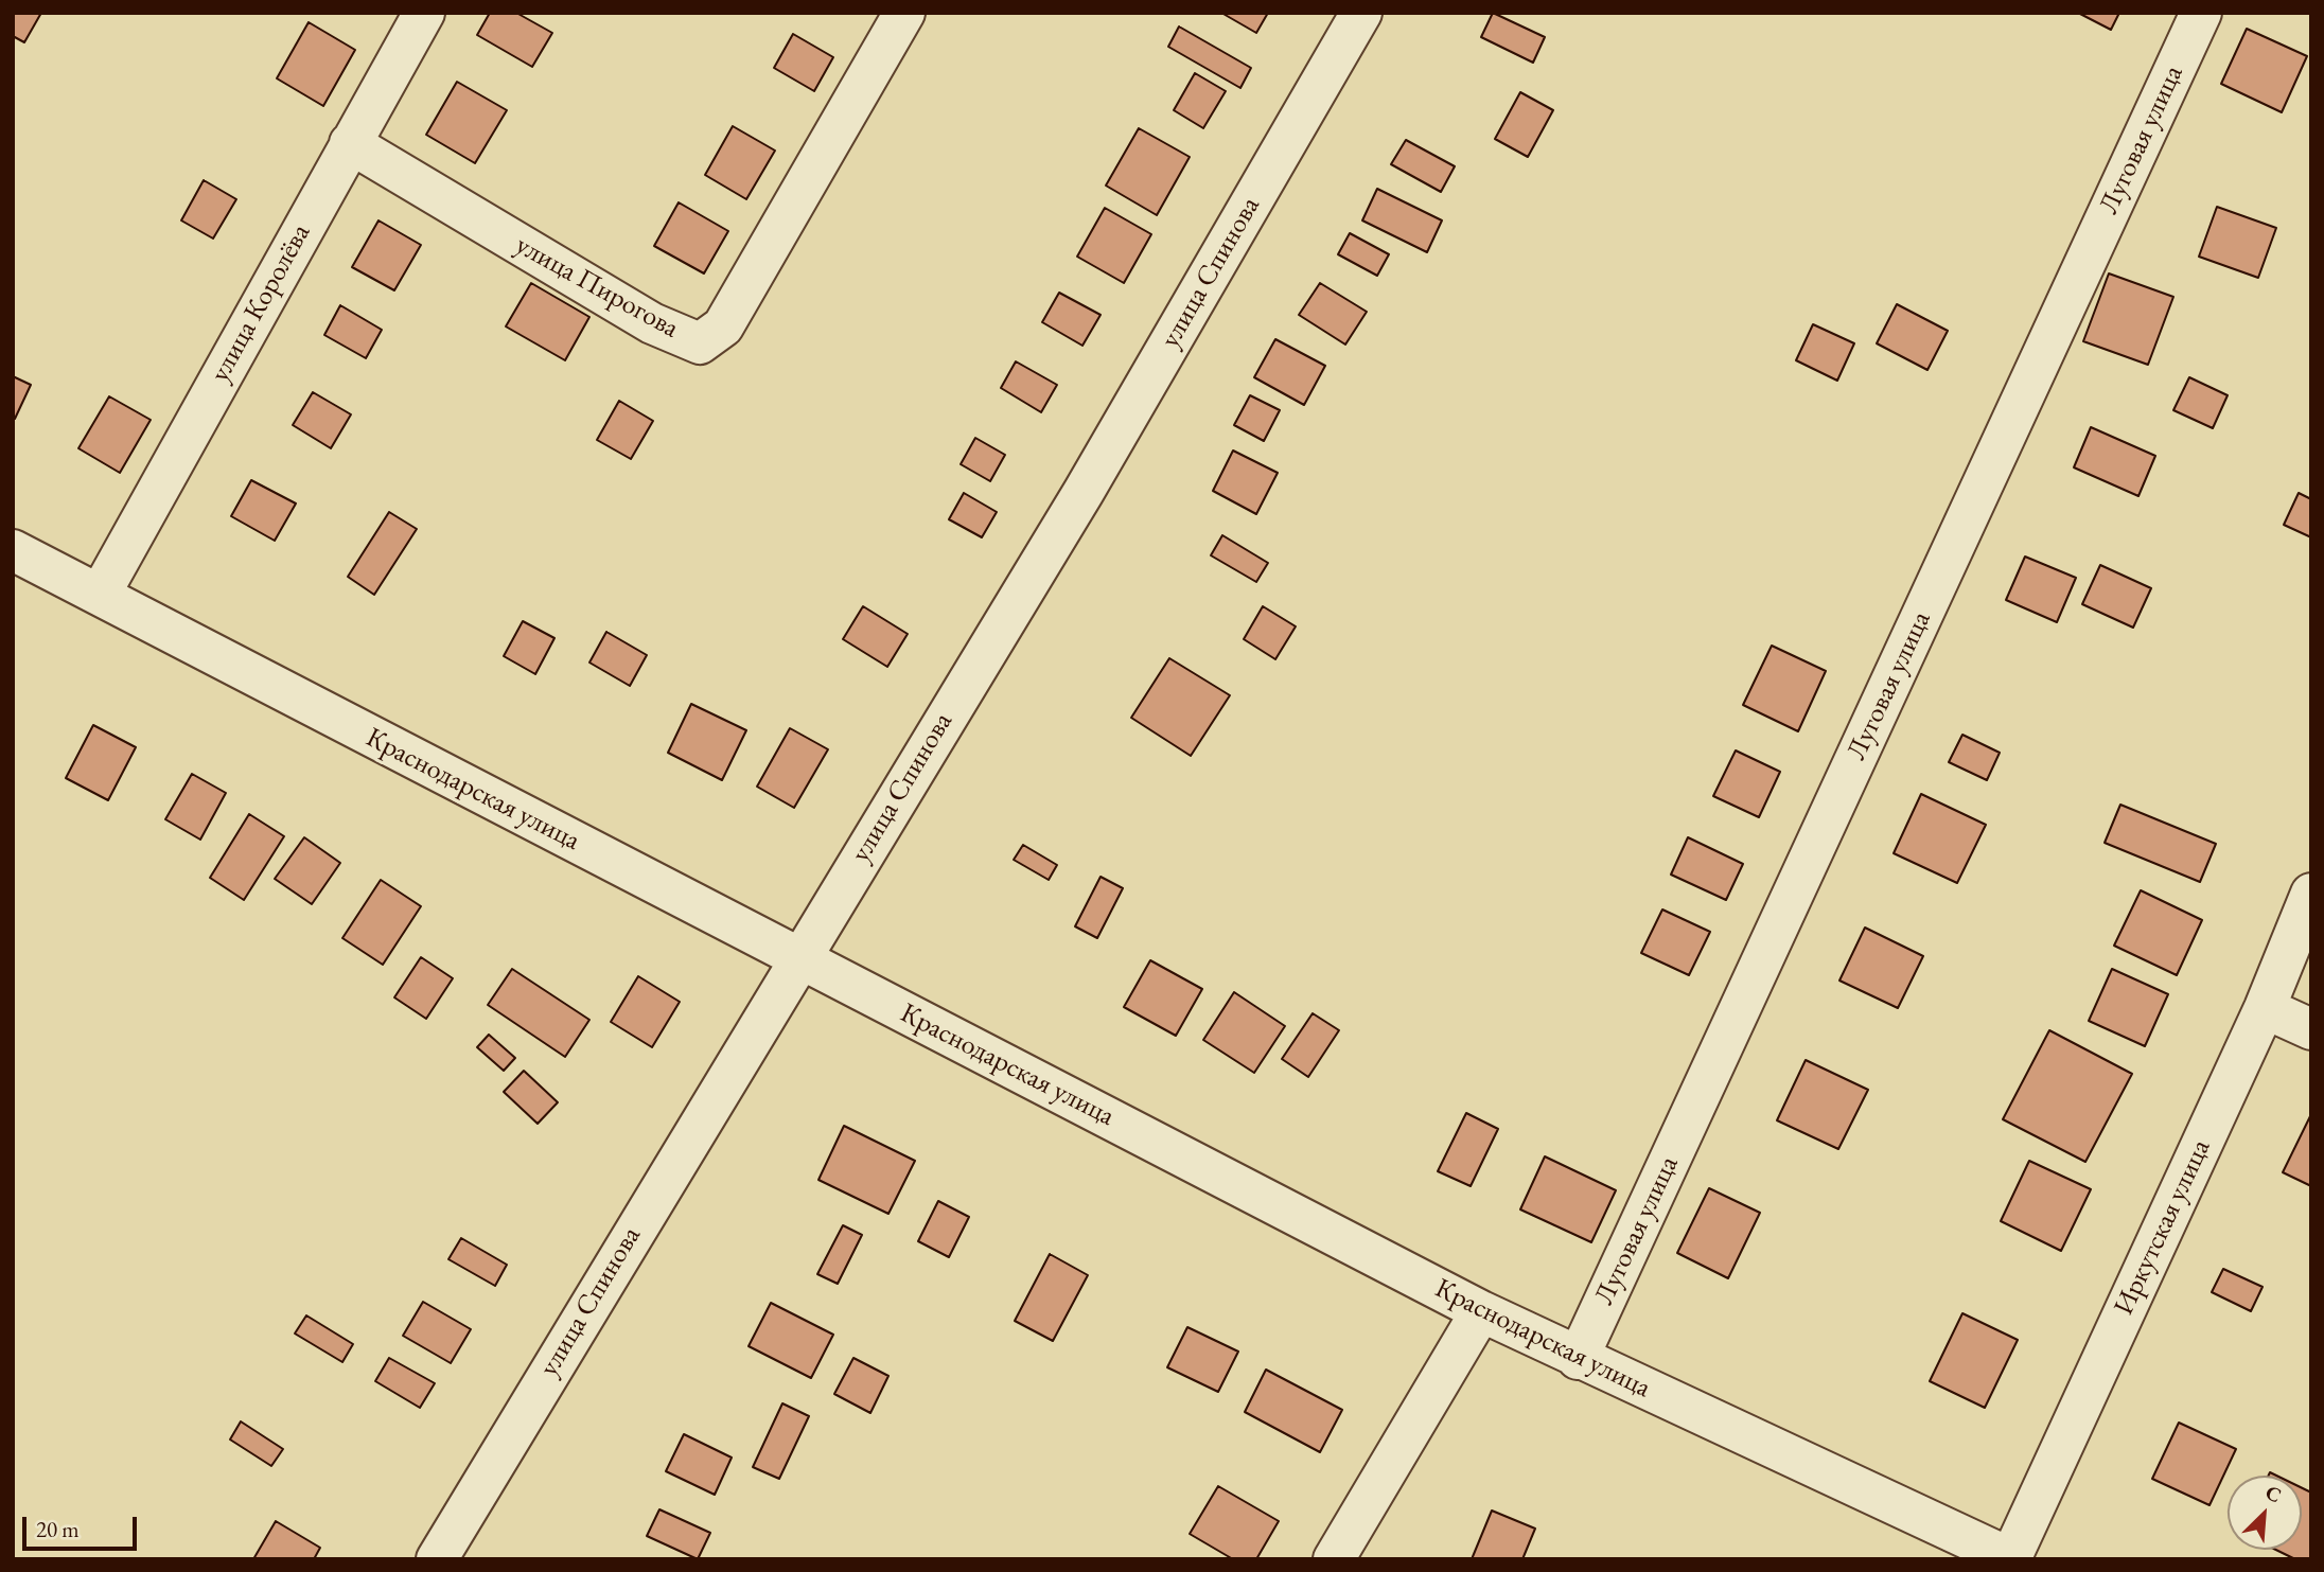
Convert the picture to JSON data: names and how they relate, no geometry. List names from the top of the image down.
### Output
{
  "streets": {
    "street": [
      "Луговая улица",
      "улица Спинова",
      "улица Пирогова",
      "улица Королёва",
      "Краснодарская улица",
      "Иркутская улица"
    ]
  },
  "crossings": [
    ["Луговая улица", "Краснодарская улица"],
    ["улица Спинова", "Краснодарская улица"],
    ["улица Пирогова", "улица Королёва"],
    ["улица Королёва", "Краснодарская улица"],
    ["Краснодарская улица", "Иркутская улица"]
  ],
  "scale_bar": "20 m",
  "north": "top right"
}
